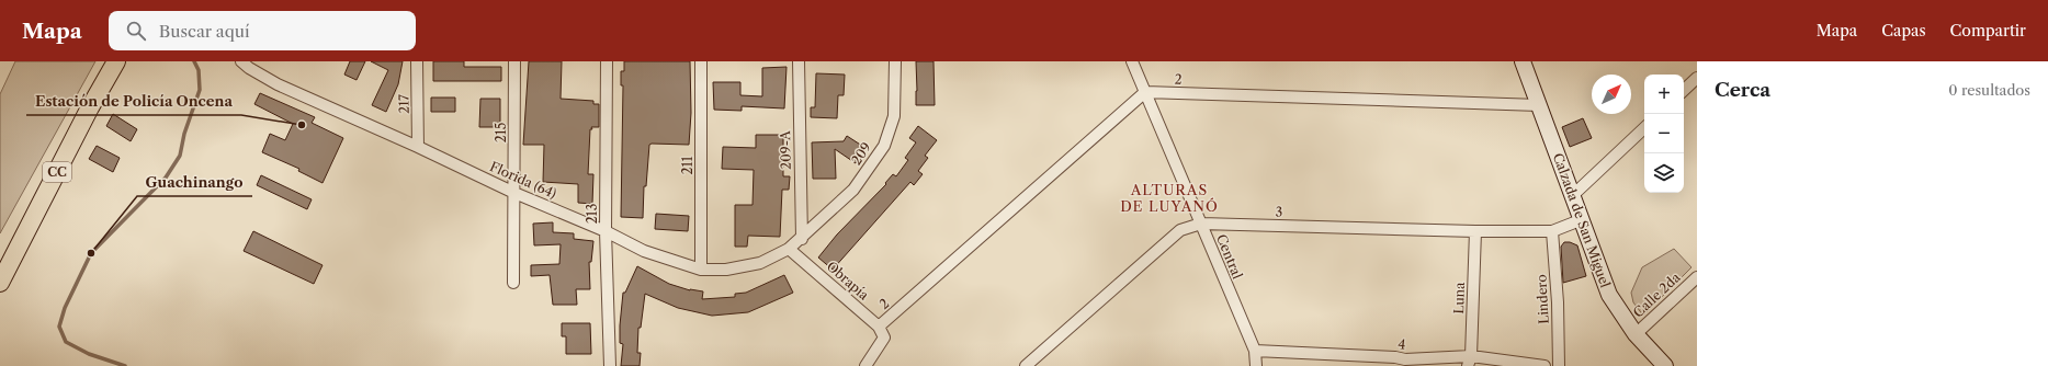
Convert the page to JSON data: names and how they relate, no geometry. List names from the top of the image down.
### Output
{
  "streets": {
    "main road": ["CC", "Calzada de San Miguel"],
    "street": [
      "2",
      "217",
      "215",
      "209-A",
      "209",
      "211",
      "Florida (64)",
      "3",
      "213",
      "Central",
      "Obrapía",
      "Calle 2da",
      "Luna",
      "Lindero",
      "4"
    ]
  },
  "crossings": [
    ["2", "Calzada de San Miguel"],
    ["2", "Central"],
    ["2", "Obrapía"],
    ["217", "Florida (64)"],
    ["215", "Florida (64)"],
    ["209-A", "209"],
    ["209-A", "Florida (64)"],
    ["209", "Florida (64)"],
    ["211", "Florida (64)"],
    ["Florida (64)", "213"],
    ["Florida (64)", "Obrapía"],
    ["3", "Calzada de San Miguel"],
    ["3", "Central"],
    ["3", "Luna"],
    ["3", "Lindero"],
    ["Calzada de San Miguel", "Calle 2da"],
    ["Central", "4"],
    ["Luna", "4"]
  ],
  "districts": ["ALTURAS DE LUYANÓ"],
  "places": ["Estación de Policía Oncena", "Guachinango"],
  "north": "top right",
  "page": {
    "header": "Mapa",
    "search": "Buscar aquí",
    "nav": ["Mapa", "Capas", "Compartir"],
    "heading": ["Cerca", "0 resultados"],
    "map_buttons": ["+", "−"]
  }
}
